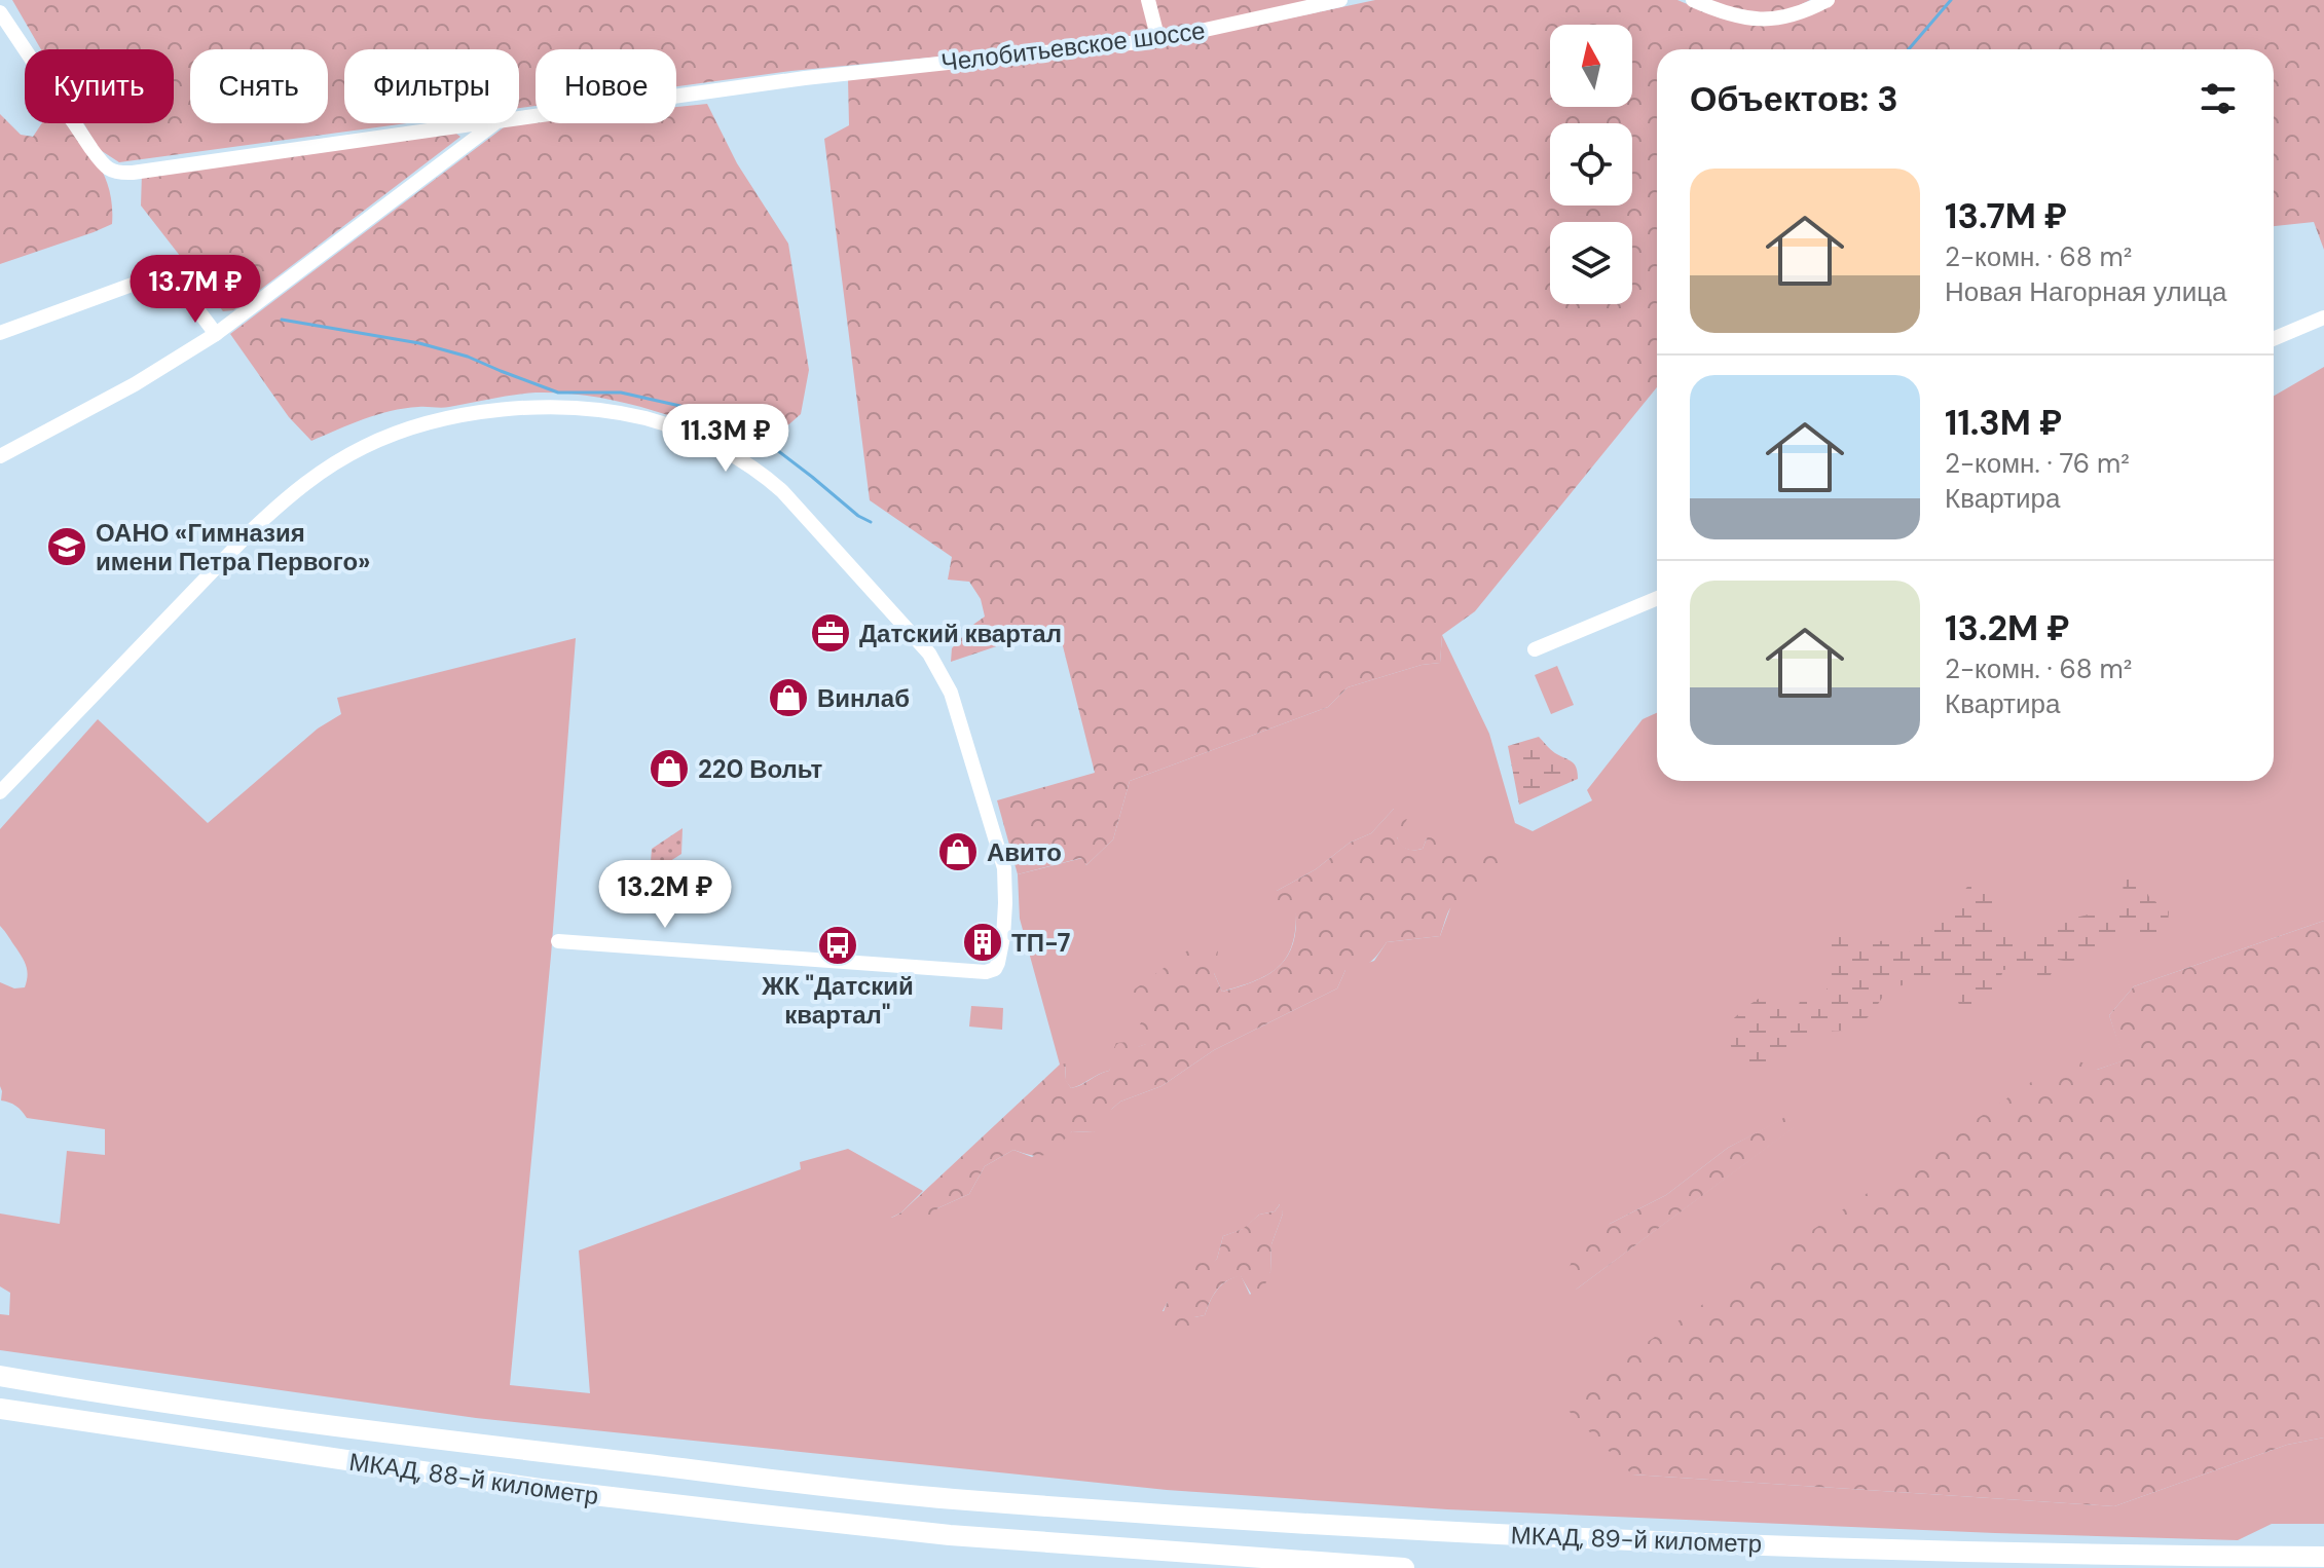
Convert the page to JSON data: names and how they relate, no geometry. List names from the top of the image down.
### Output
{
  "streets": {
    "highway": ["МКАД, 88-й километр", "МКАД, 89-й километр"],
    "street": ["Челобитьевское шоссе"]
  },
  "crossings": [
    ["МКАД, 88-й километр", "МКАД, 89-й километр"]
  ],
  "places": {
    "school or university": ["ОАНО «Гимназия имени Петра Первого»"],
    "office": ["Датский квартал"],
    "shop": ["Винлаб", "220 Вольт", "Авито"],
    "building": ["ТП-7"],
    "bus stop": ["ЖК \"Датский квартал\""]
  },
  "north": "top",
  "page": {
    "chip": [
      "Купить",
      "Снять",
      "Фильтры",
      "Новое"
    ],
    "heading": "Объектов: 3",
    "list": [
      {
        "name": "13.7M ₽",
        "note": "2-комн. · 68 m² · Новая Нагорная улица"
      },
      {
        "name": "11.3M ₽",
        "note": "2-комн. · 76 m² · Квартира"
      },
      {
        "name": "13.2M ₽",
        "note": "2-комн. · 68 m² · Квартира"
      }
    ],
    "price": ["13.7M ₽", "11.3M ₽", "13.2M ₽"]
  }
}
